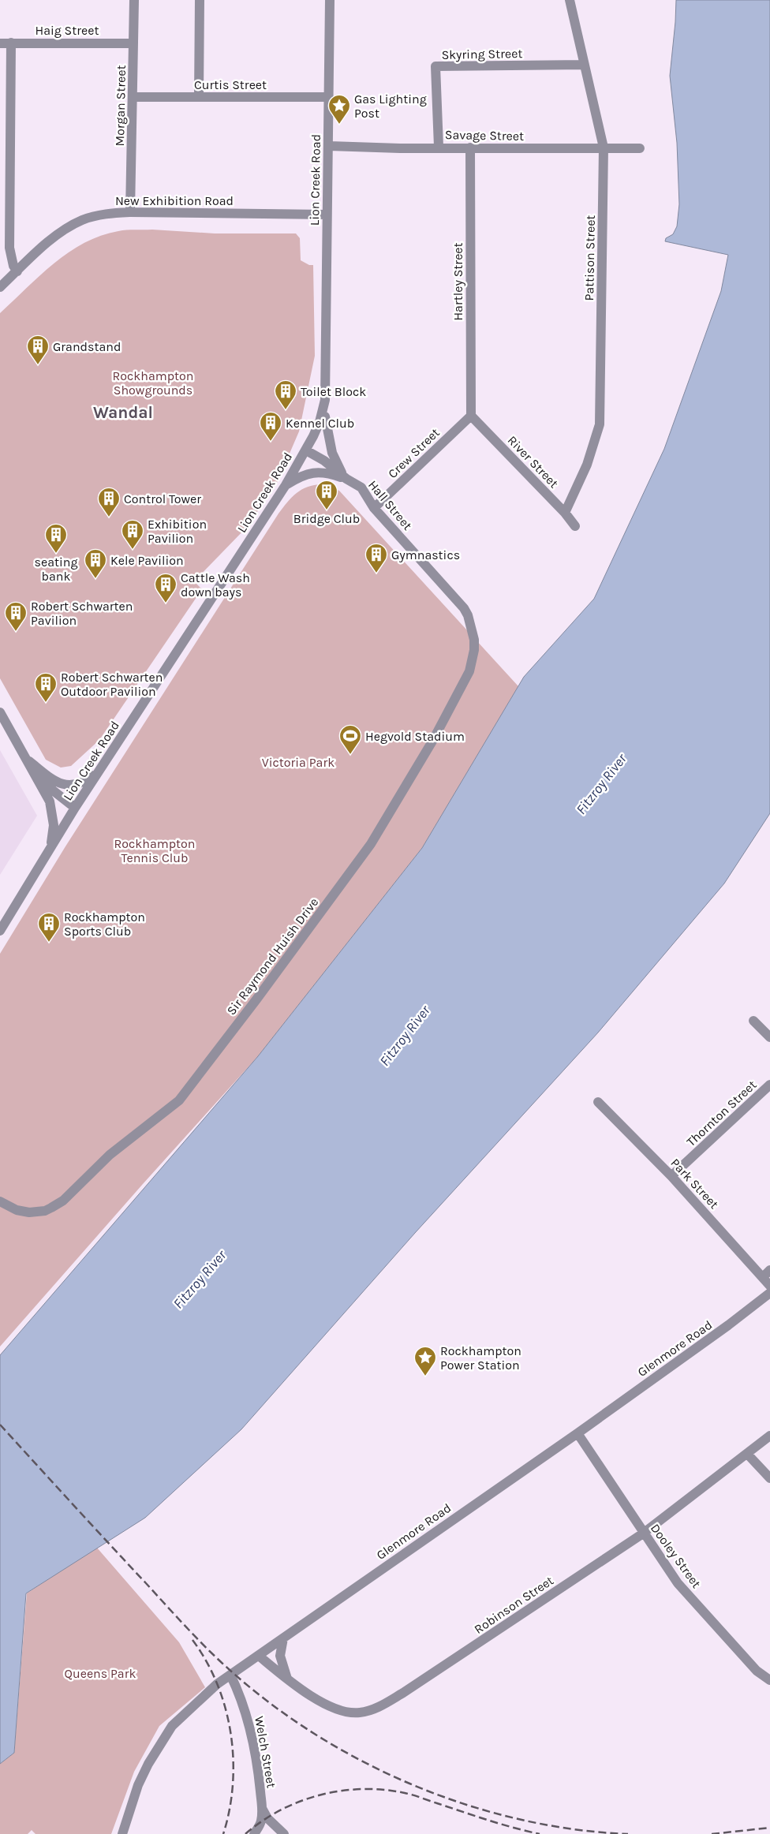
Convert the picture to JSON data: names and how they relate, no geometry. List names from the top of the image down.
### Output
{
  "streets": {
    "street": [
      "Haig Street",
      "Skyring Street",
      "Curtis Street",
      "Morgan Street",
      "Savage Street",
      "Lion Creek Road",
      "New Exhibition Road",
      "Pattison Street",
      "Hartley Street",
      "Crew Street",
      "River Street",
      "Hall Street",
      "Sir Raymond Huish Drive",
      "Thornton Street",
      "Park Street",
      "Glenmore Road",
      "Dooley Street",
      "Robinson Street",
      "Welch Street"
    ]
  },
  "crossings": [
    ["Haig Street", "Morgan Street"],
    ["Skyring Street", "Savage Street"],
    ["Skyring Street", "Pattison Street"],
    ["Curtis Street", "Morgan Street"],
    ["Curtis Street", "Lion Creek Road"],
    ["Morgan Street", "New Exhibition Road"],
    ["Savage Street", "Lion Creek Road"],
    ["Savage Street", "Pattison Street"],
    ["Savage Street", "Hartley Street"],
    ["Lion Creek Road", "New Exhibition Road"],
    ["Lion Creek Road", "Hall Street"],
    ["Pattison Street", "River Street"],
    ["Hartley Street", "Crew Street"],
    ["Hartley Street", "River Street"],
    ["Crew Street", "River Street"],
    ["Crew Street", "Hall Street"],
    ["Hall Street", "Sir Raymond Huish Drive"],
    ["Thornton Street", "Park Street"],
    ["Glenmore Road", "Dooley Street"],
    ["Glenmore Road", "Robinson Street"],
    ["Glenmore Road", "Welch Street"],
    ["Dooley Street", "Robinson Street"]
  ],
  "districts": ["Wandal"],
  "water": ["Fitzroy River"],
  "parks": [
    "Rockhampton Showgrounds",
    "Victoria Park",
    "Rockhampton Tennis Club",
    "Queens Park"
  ],
  "places": {
    "place": ["Gas Lighting Post", "Rockhampton Power Station"],
    "building": [
      "Grandstand",
      "Toilet Block",
      "Kennel Club",
      "Bridge Club",
      "Control Tower",
      "Exhibition Pavilion",
      "seating bank",
      "Gymnastics",
      "Kele Pavilion",
      "Cattle Wash down bays",
      "Robert Schwarten Pavilion",
      "Robert Schwarten Outdoor Pavilion",
      "Rockhampton Sports Club"
    ],
    "sports": ["Hegvold Stadium"]
  }
}
